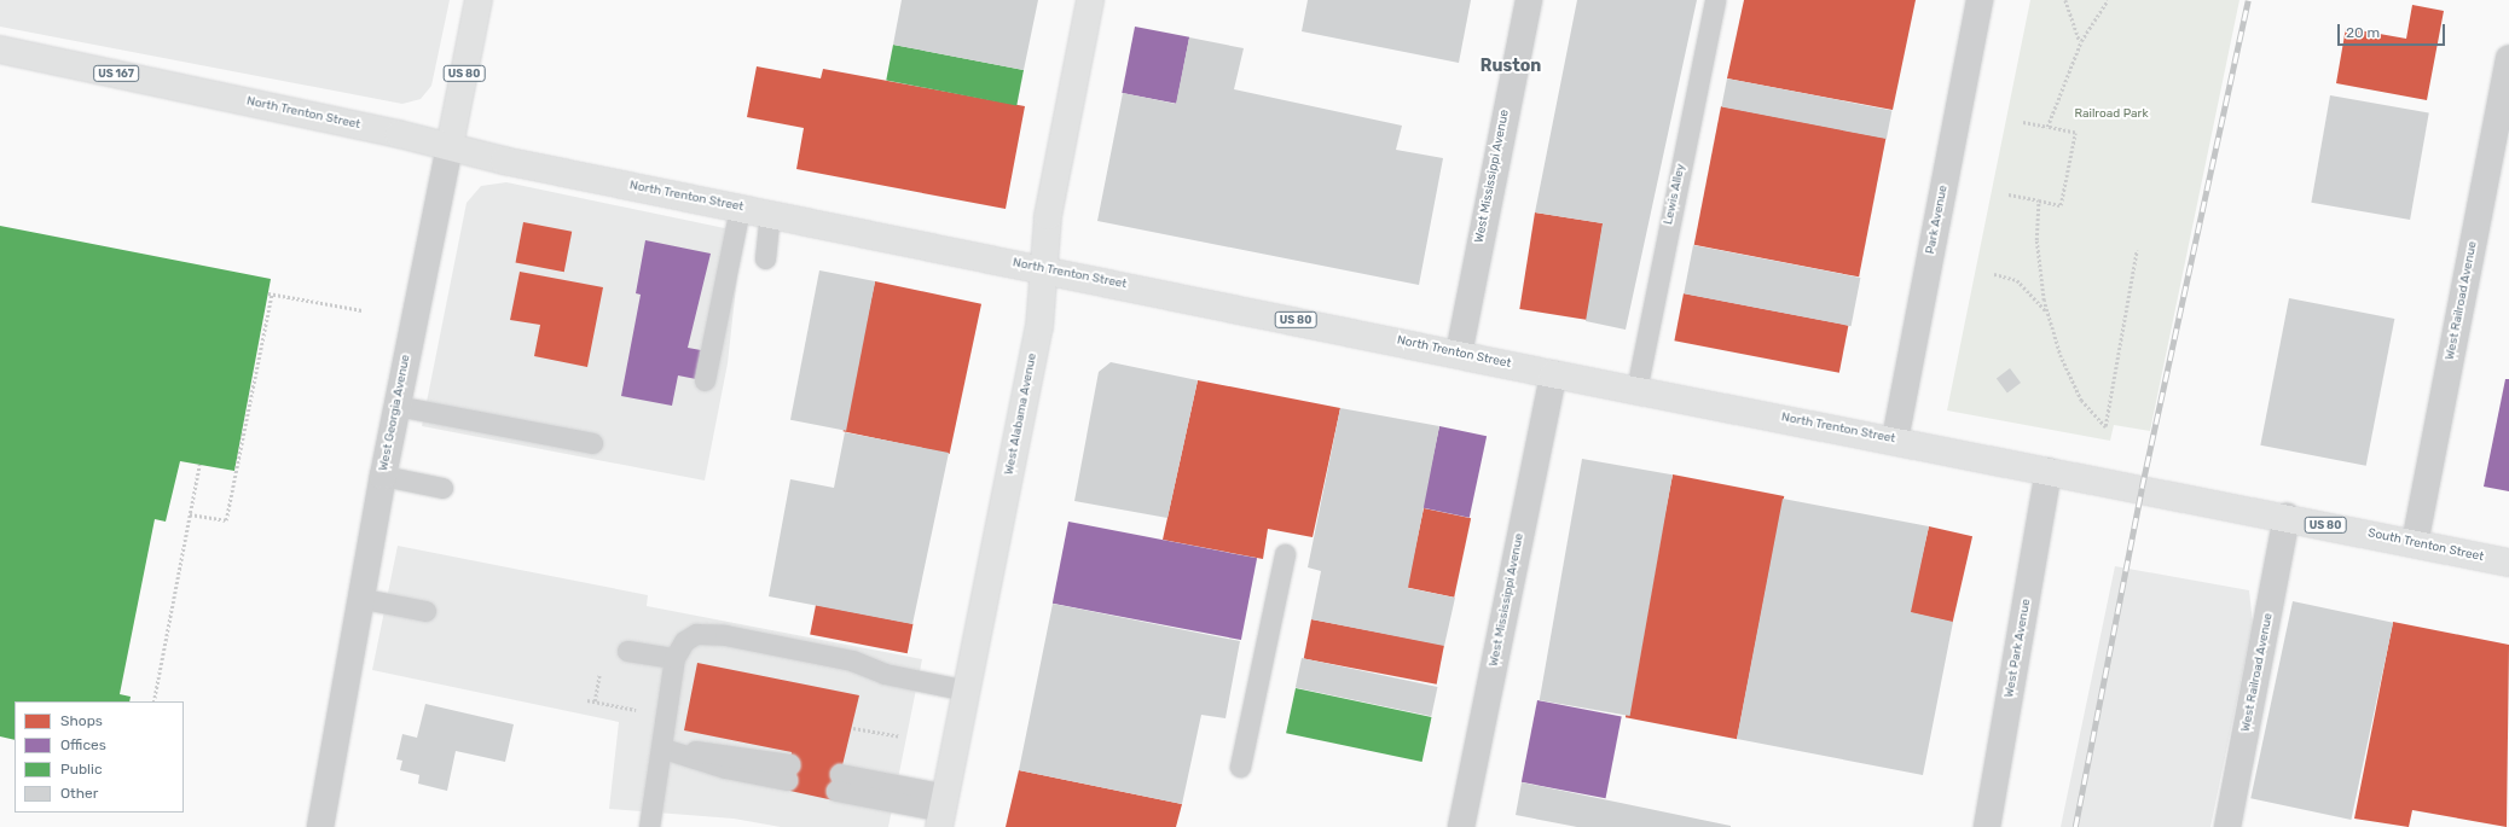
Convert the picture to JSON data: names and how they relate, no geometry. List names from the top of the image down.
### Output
{
  "streets": {
    "main road": [
      "US 167",
      "US 80",
      "North Trenton Street",
      "West Georgia Avenue",
      "West Alabama Avenue",
      "South Trenton Street"
    ],
    "street": [
      "West Mississippi Avenue",
      "Park Avenue",
      "West Railroad Avenue",
      "West Park Avenue"
    ],
    "lane": ["Lewis Alley"]
  },
  "crossings": [
    ["North Trenton Street", "West Mississippi Avenue"],
    ["North Trenton Street", "Lewis Alley"],
    ["North Trenton Street", "Park Avenue"],
    ["North Trenton Street", "West Georgia Avenue"],
    ["North Trenton Street", "West Alabama Avenue"],
    ["North Trenton Street", "South Trenton Street"],
    ["North Trenton Street", "West Park Avenue"],
    ["West Railroad Avenue", "South Trenton Street"]
  ],
  "districts": ["Ruston"],
  "parks": ["Railroad Park"],
  "legend": [
    "Shops",
    "Offices",
    "Public",
    "Other"
  ],
  "scale_bar": "20 m"
}
